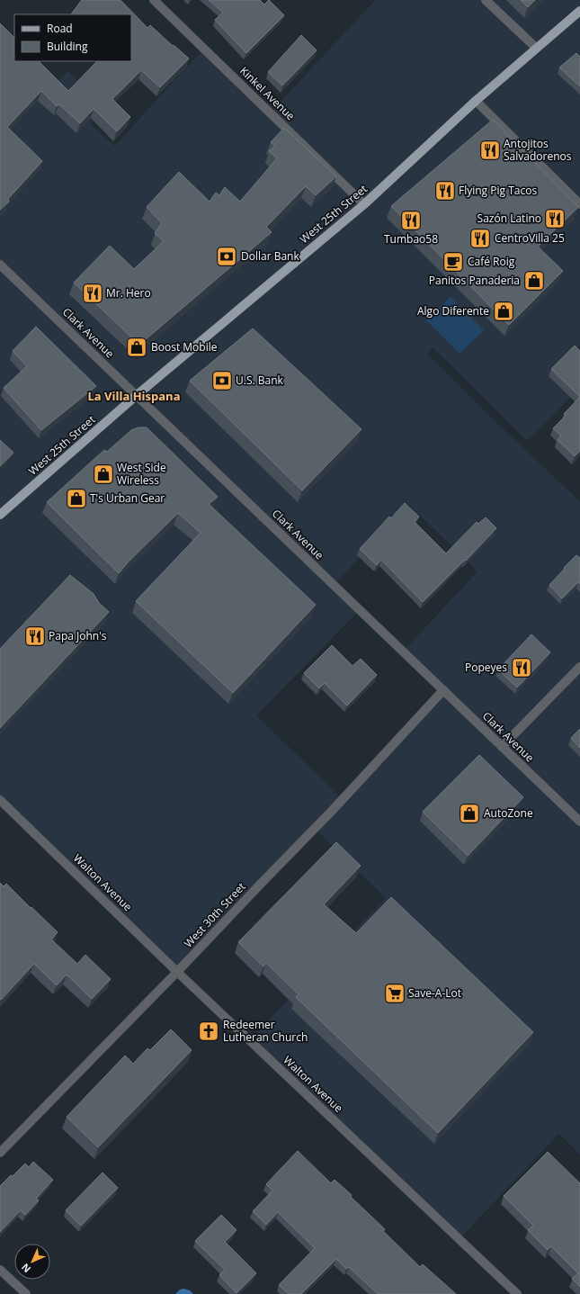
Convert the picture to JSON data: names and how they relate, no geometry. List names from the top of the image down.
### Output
{
  "streets": {
    "main road": ["West 25th Street"],
    "street": [
      "Kinkel Avenue",
      "Clark Avenue",
      "Walton Avenue",
      "West 30th Street"
    ]
  },
  "crossings": [
    ["Kinkel Avenue", "West 25th Street"],
    ["West 25th Street", "Clark Avenue"],
    ["Clark Avenue", "West 30th Street"],
    ["Walton Avenue", "West 30th Street"]
  ],
  "districts": ["La Villa Hispana"],
  "places": {
    "restaurant": [
      "Antojitos Salvadorenos",
      "Flying Pig Tacos",
      "Sazón Latino",
      "Tumbao58",
      "CentroVilla 25",
      "Mr. Hero",
      "Papa John's",
      "Popeyes"
    ],
    "bank": ["Dollar Bank", "U.S. Bank"],
    "cafe": ["Café Roig"],
    "shop": [
      "Panitos Panaderia",
      "Algo Diferente",
      "Boost Mobile",
      "West Side Wireless",
      "T's Urban Gear",
      "AutoZone"
    ],
    "supermarket": ["Save-A-Lot"],
    "church": ["Redeemer Lutheran Church"]
  },
  "legend": ["Road", "Building"],
  "north": "bottom left"
}
